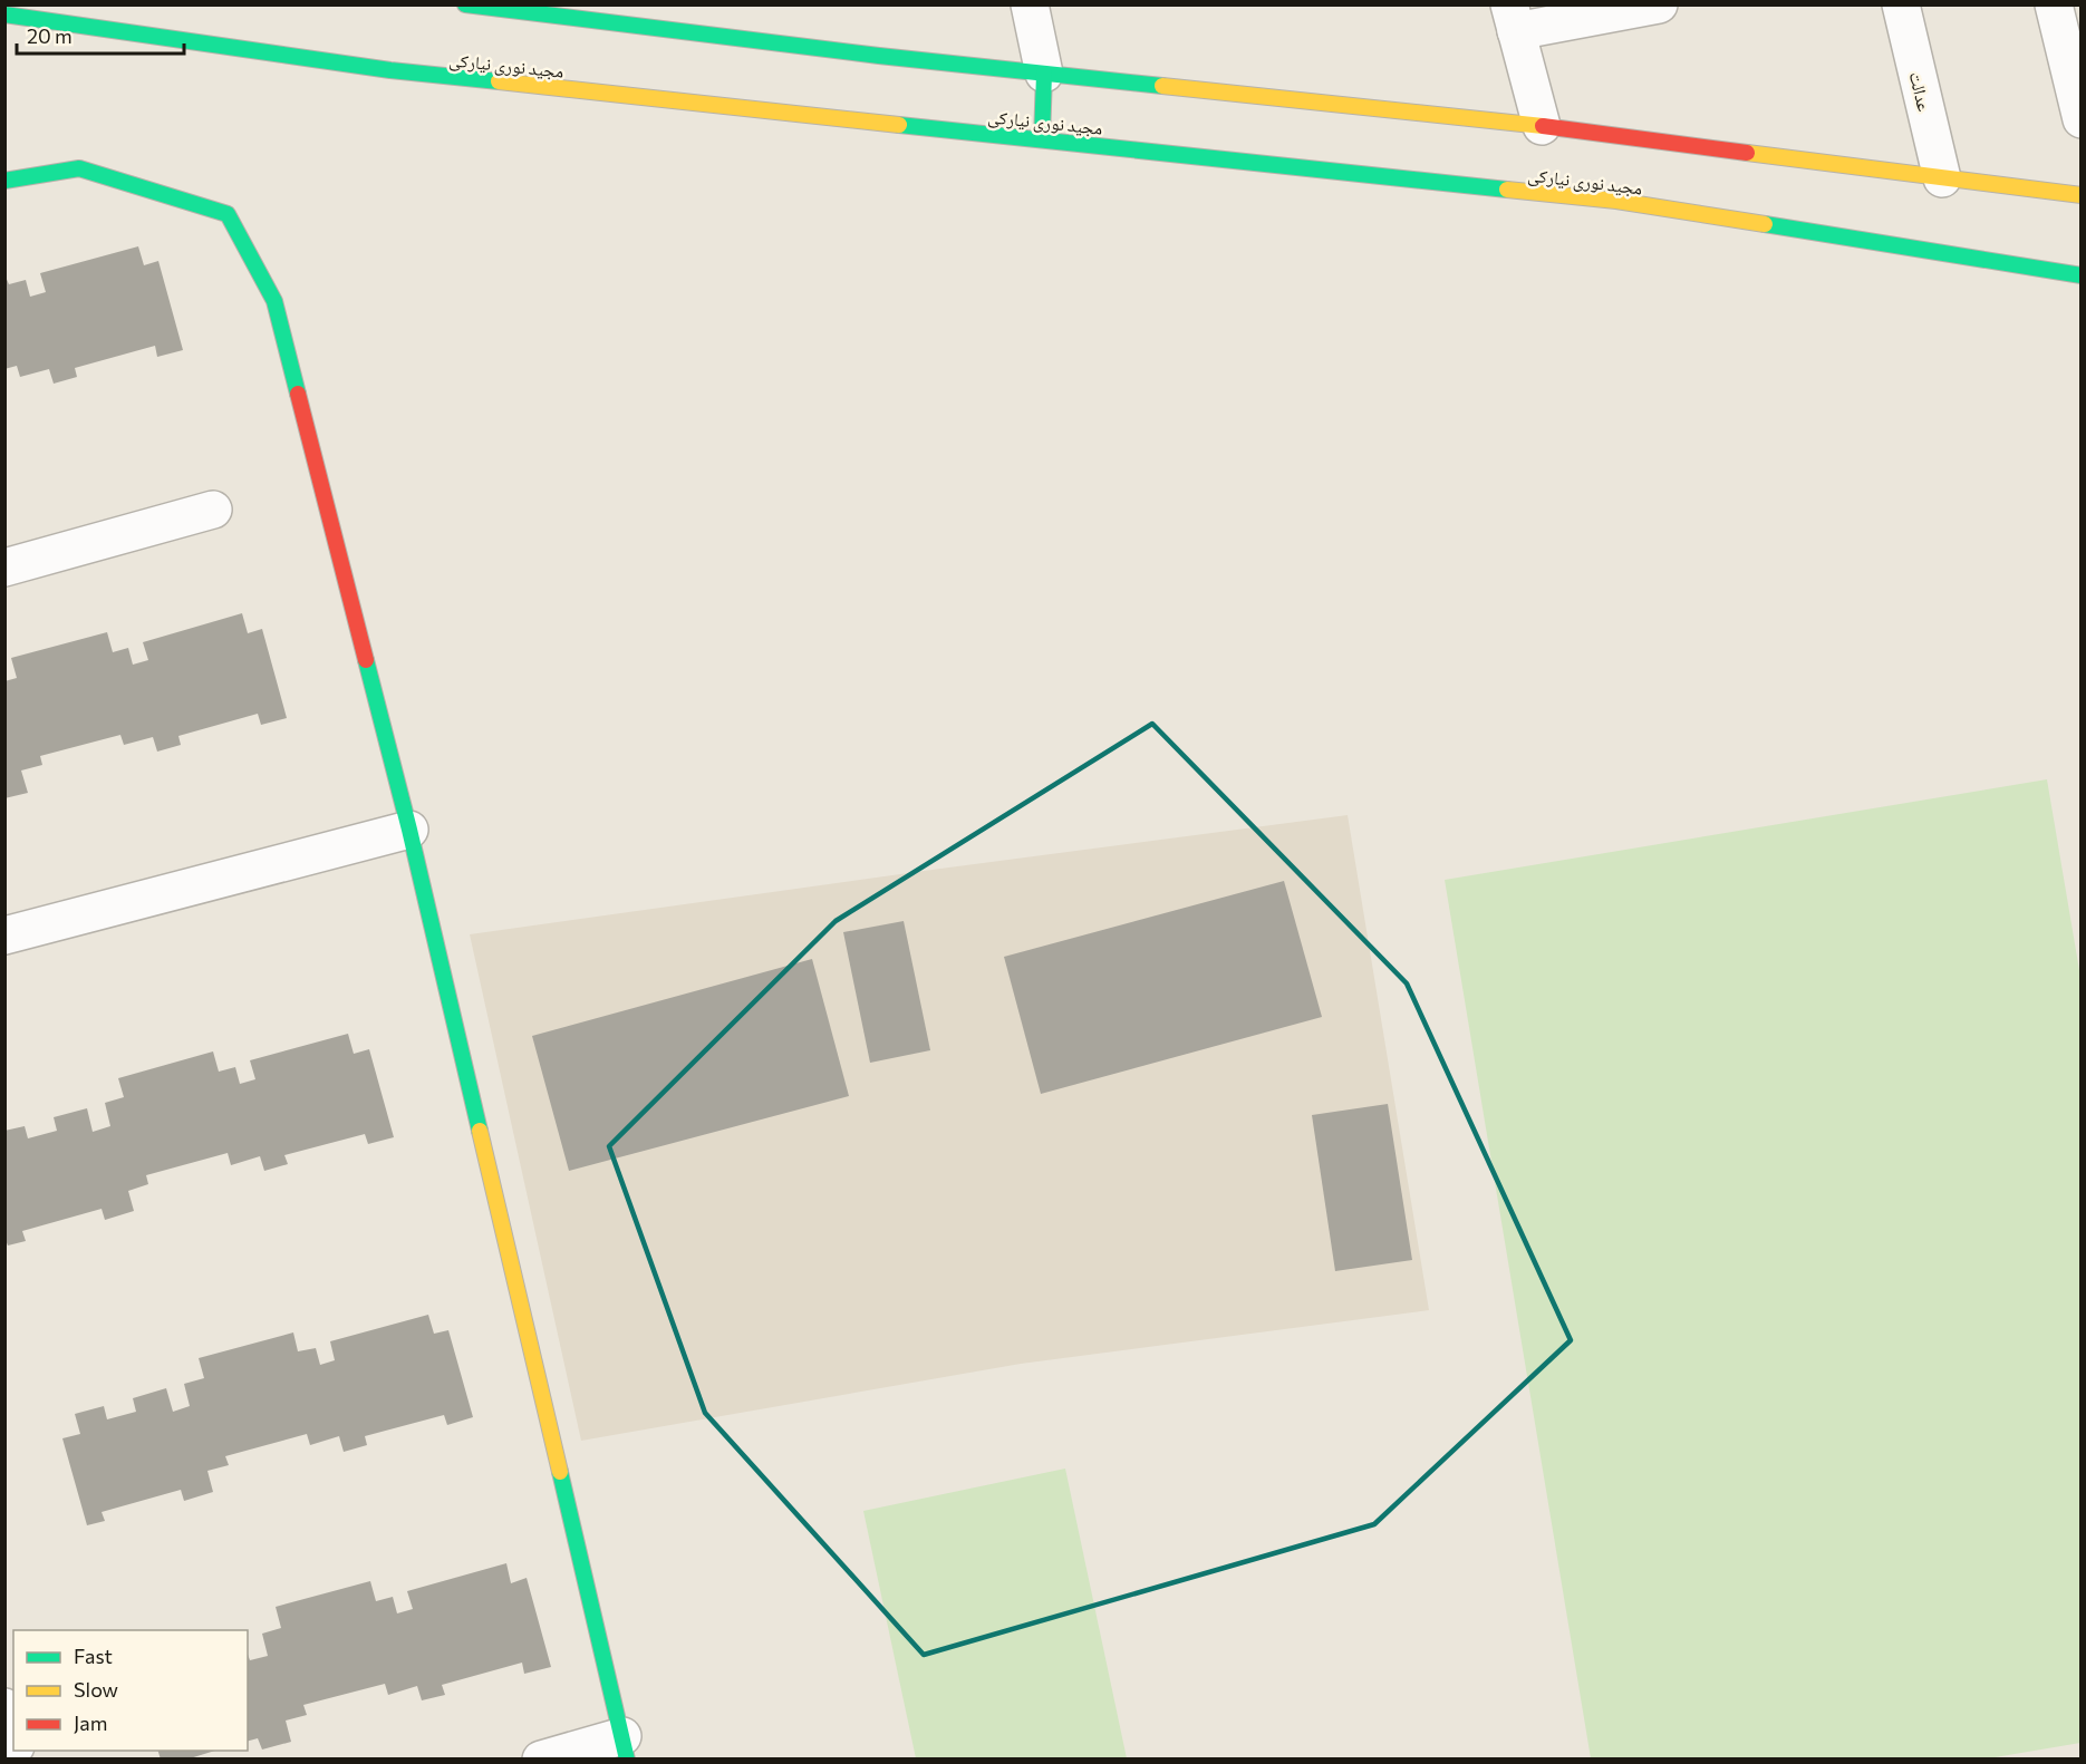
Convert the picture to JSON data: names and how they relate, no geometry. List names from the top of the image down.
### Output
{
  "streets": {
    "main road": ["مجید نوری نیارکی"],
    "street": ["عدالت"]
  },
  "legend": ["Fast", "Slow", "Jam"],
  "scale_bar": "20 m"
}
